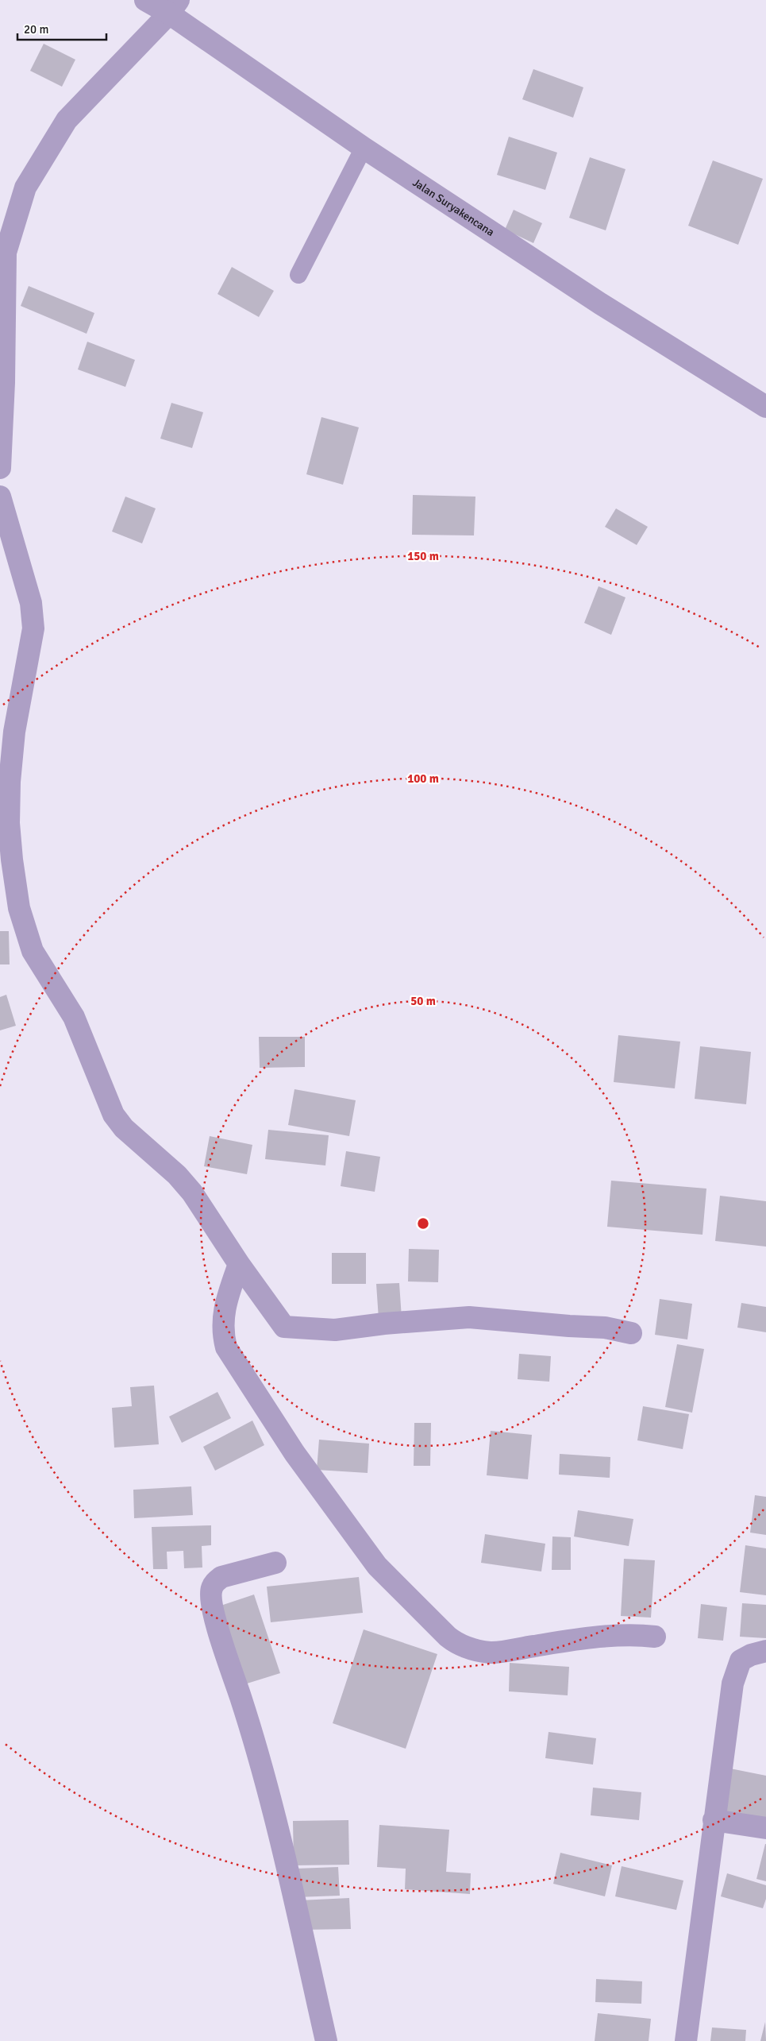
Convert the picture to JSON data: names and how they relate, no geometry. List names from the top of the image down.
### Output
{
  "streets": {
    "street": ["Jalan Suryakencana"]
  },
  "scale_bar": "20 m",
  "rings": ["150 m", "100 m", "50 m"]
}
